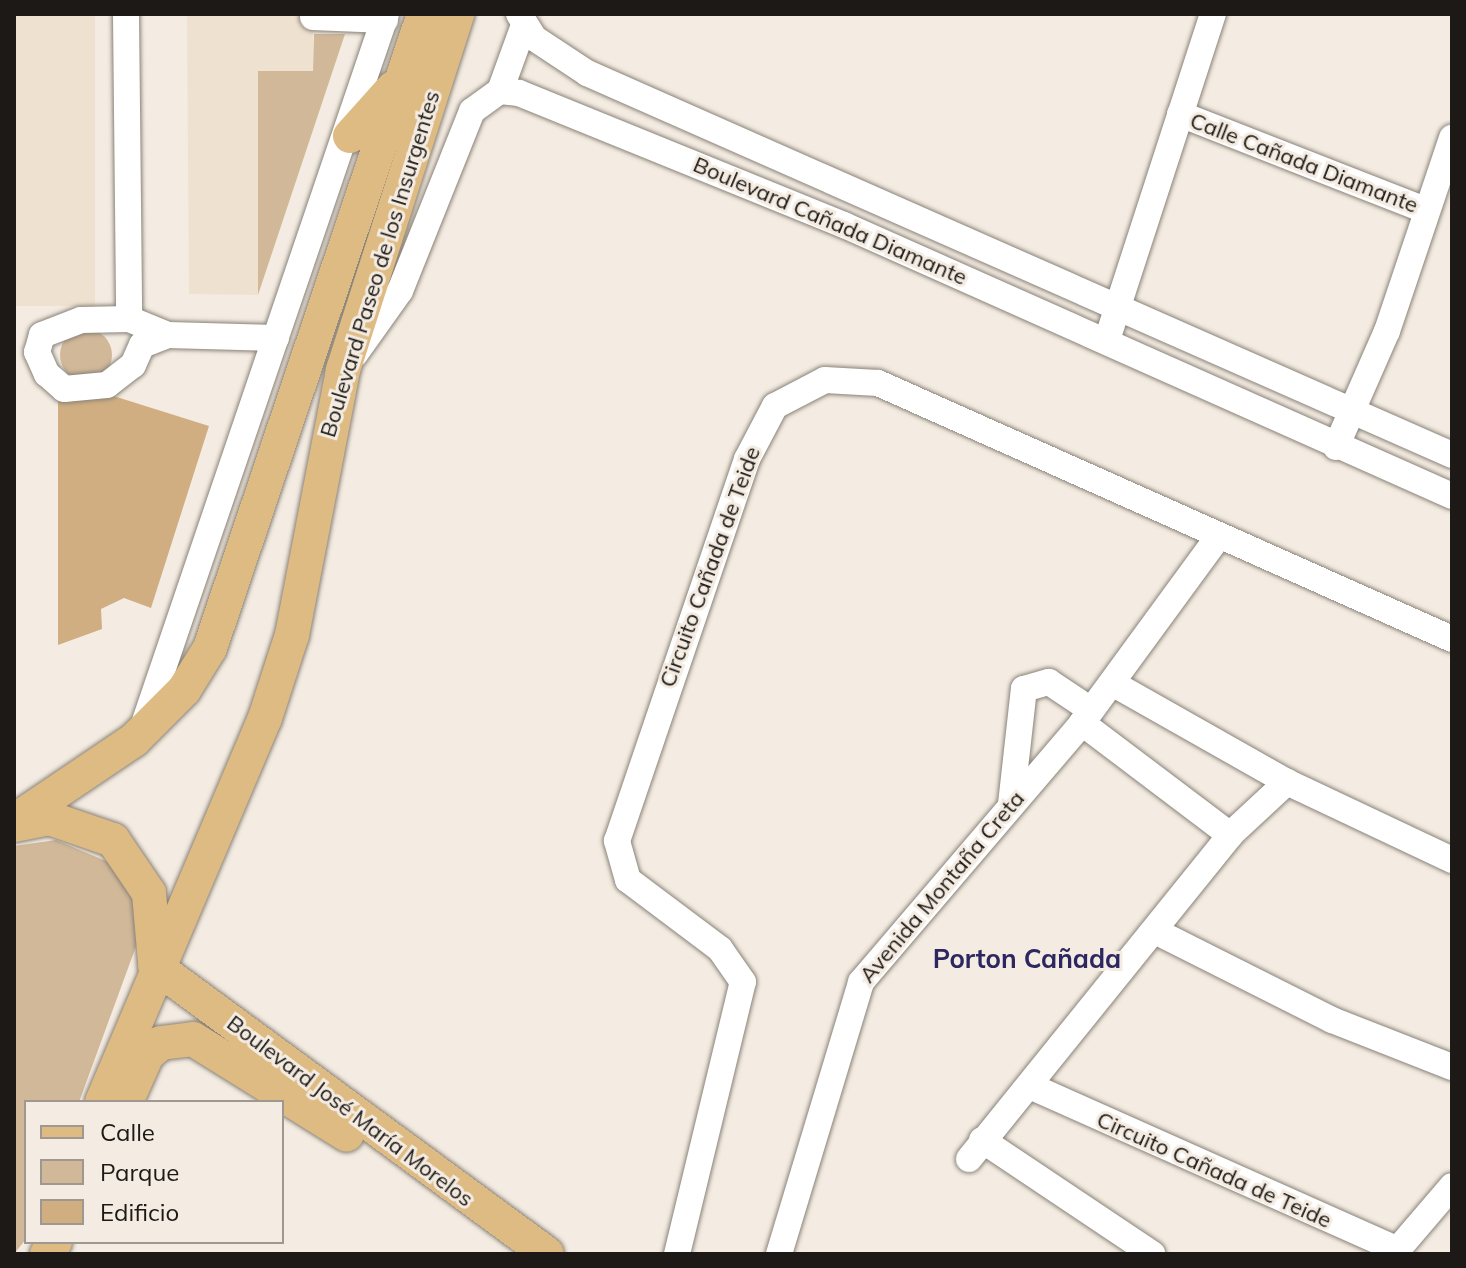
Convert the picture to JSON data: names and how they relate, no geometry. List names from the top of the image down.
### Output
{
  "streets": {
    "main road": ["Boulevard Paseo de los Insurgentes", "Boulevard José María Morelos"],
    "street": [
      "Calle Cañada Diamante",
      "Boulevard Cañada Diamante",
      "Circuito Cañada de Teide",
      "Avenida Montaña Creta"
    ]
  },
  "crossings": [
    ["Calle Cañada Diamante", "Boulevard Cañada Diamante"],
    ["Boulevard Paseo de los Insurgentes", "Boulevard José María Morelos"]
  ],
  "districts": ["Porton Cañada"],
  "legend": ["Calle", "Parque", "Edificio"]
}
